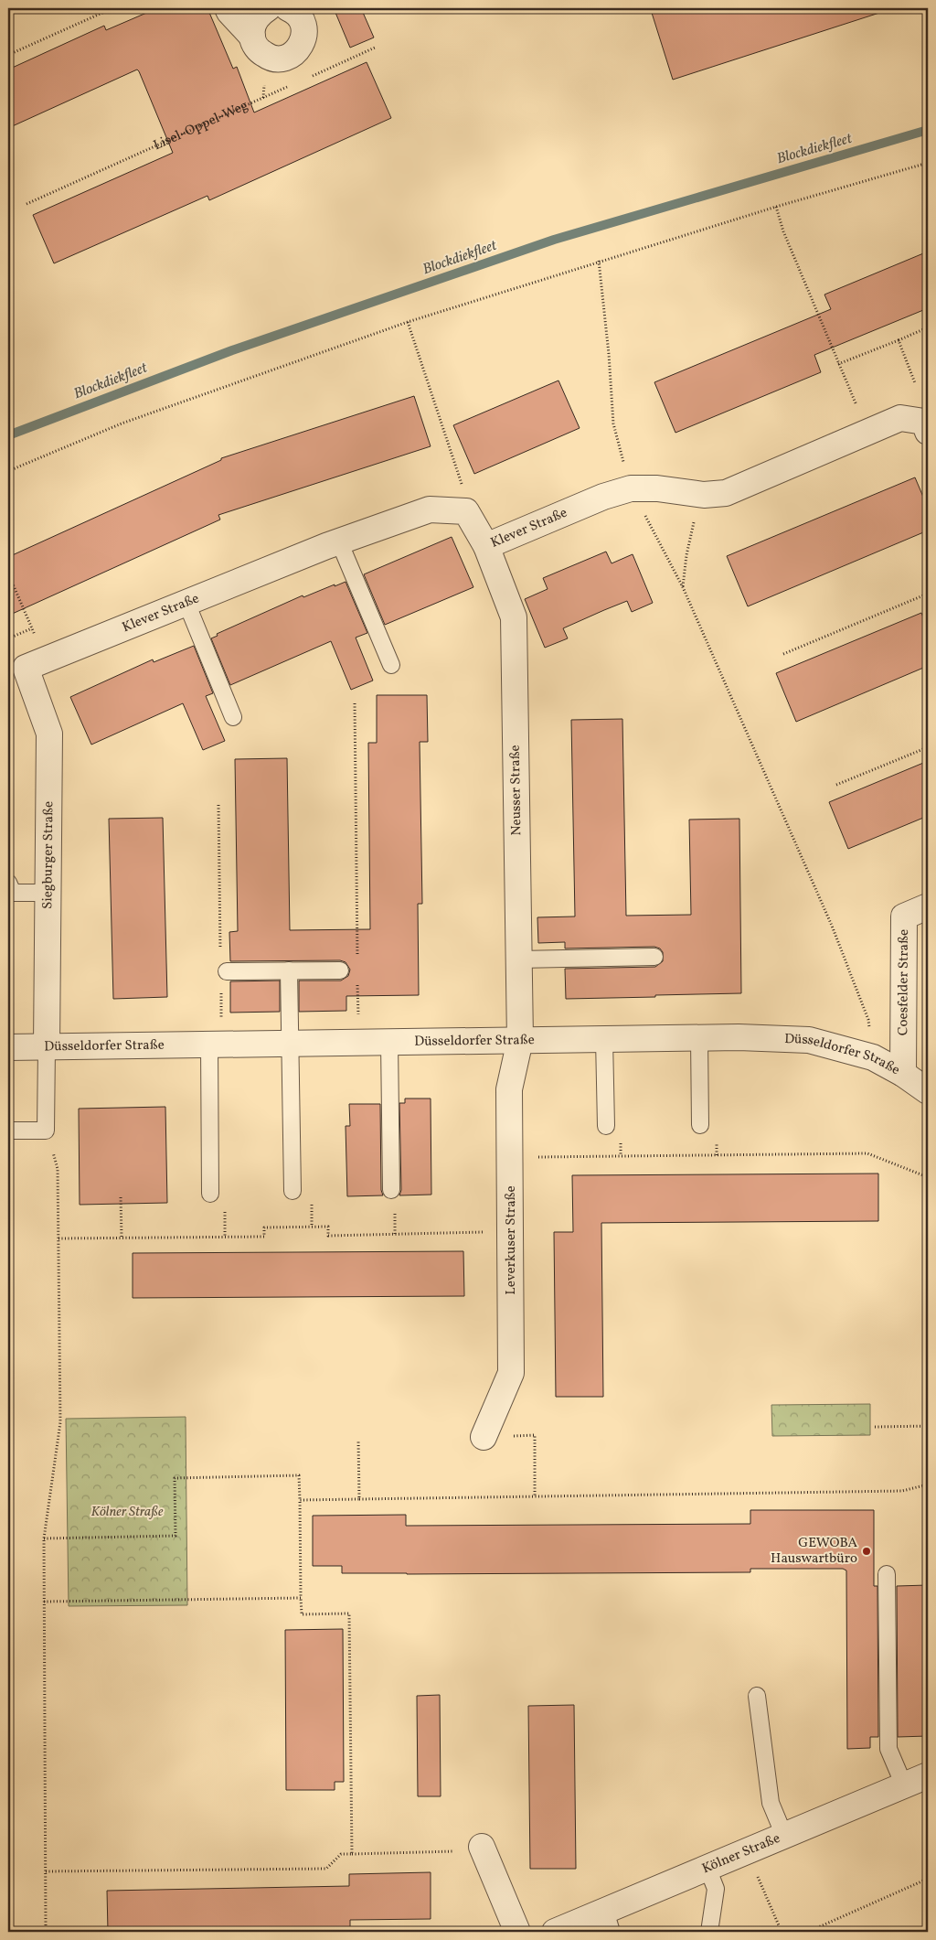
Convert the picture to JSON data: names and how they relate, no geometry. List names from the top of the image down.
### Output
{
  "streets": {
    "street": [
      "Klever Straße",
      "Neusser Straße",
      "Siegburger Straße",
      "Coesfelder Straße",
      "Düsseldorfer Straße",
      "Leverkuser Straße",
      "Kölner Straße"
    ],
    "path": ["Lisel-Oppel-Weg"]
  },
  "crossings": [
    ["Klever Straße", "Neusser Straße"],
    ["Klever Straße", "Siegburger Straße"],
    ["Neusser Straße", "Düsseldorfer Straße"],
    ["Neusser Straße", "Leverkuser Straße"],
    ["Siegburger Straße", "Düsseldorfer Straße"],
    ["Coesfelder Straße", "Düsseldorfer Straße"],
    ["Düsseldorfer Straße", "Leverkuser Straße"]
  ],
  "water": ["Blockdiekfleet"],
  "parks": ["Kölner Straße"],
  "places": ["GEWOBA Hauswartbüro"]
}
